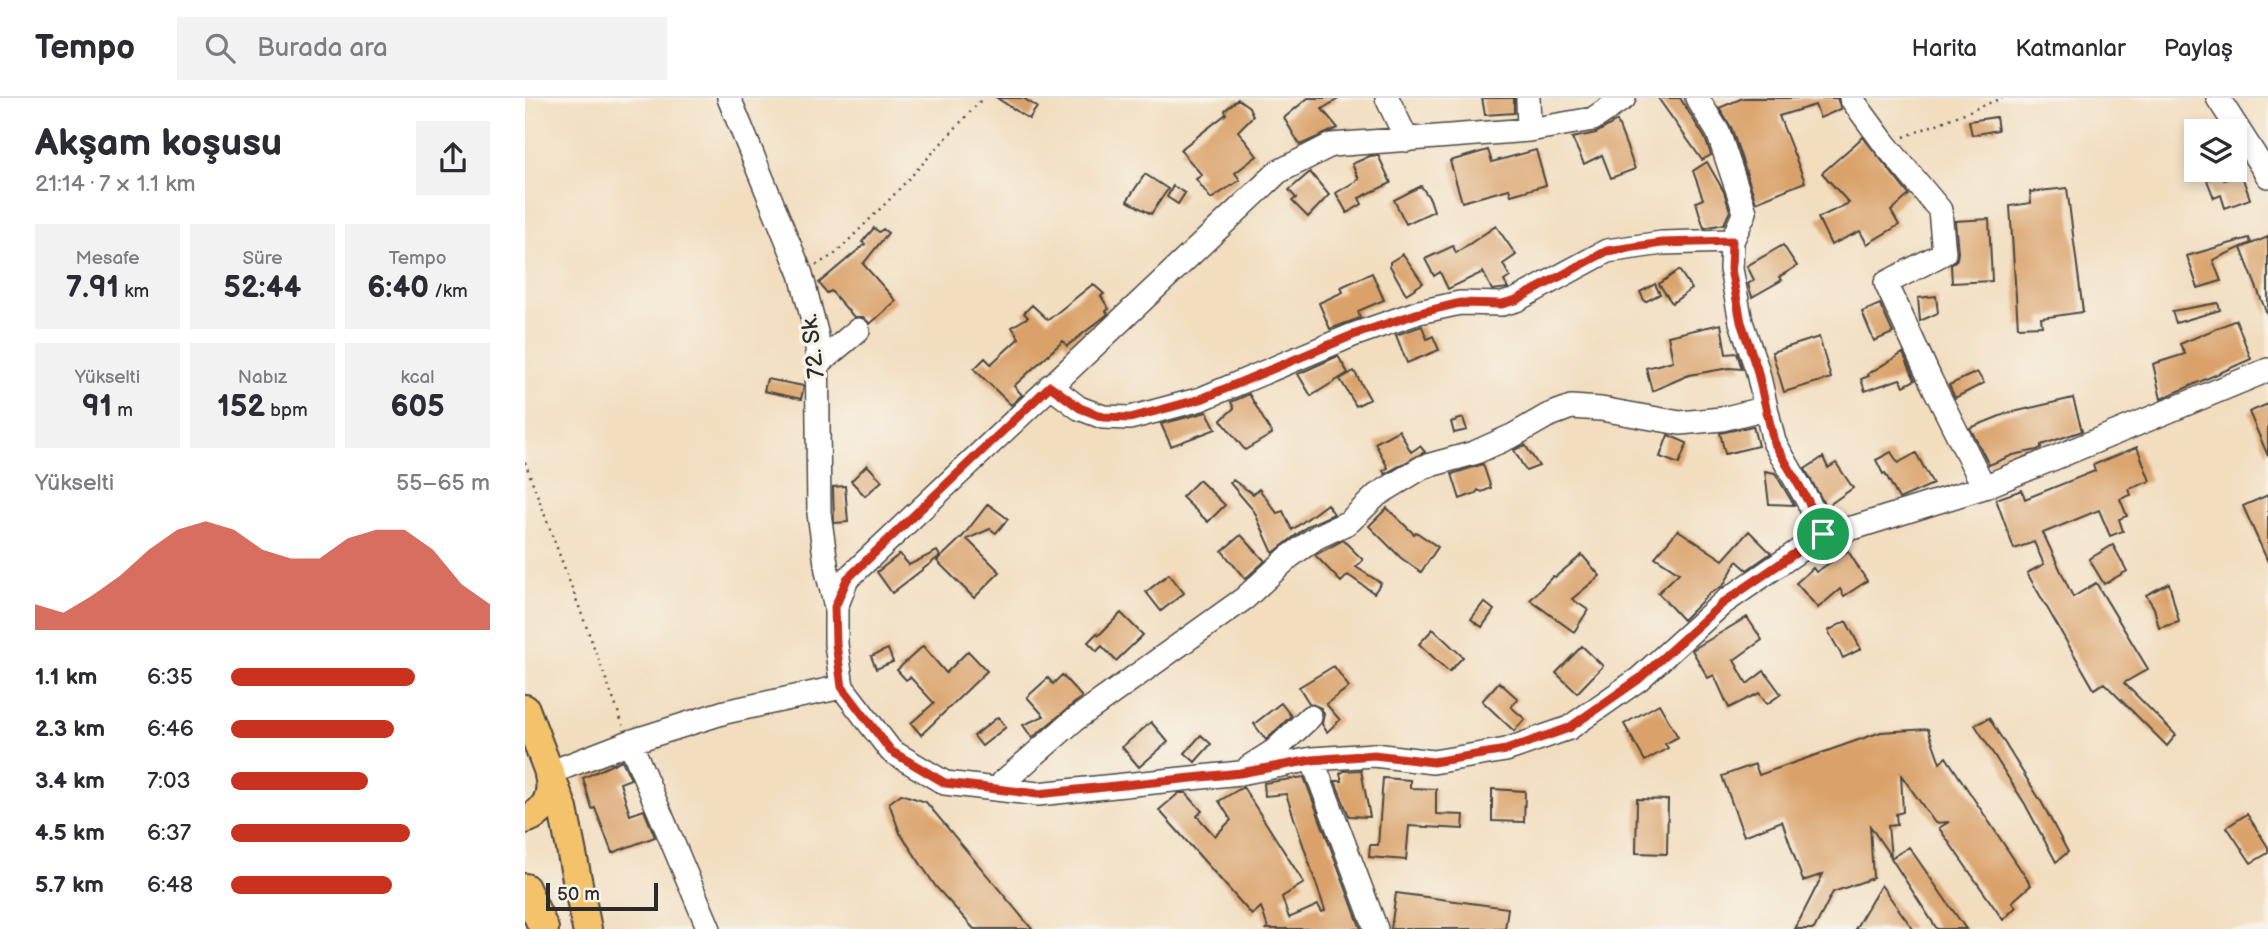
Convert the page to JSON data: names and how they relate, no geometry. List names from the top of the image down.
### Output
{
  "streets": {
    "street": ["72. Sk."]
  },
  "scale_bar": "50 m",
  "page": {
    "header": "Tempo",
    "search": "Burada ara",
    "nav": ["Harita", "Katmanlar", "Paylaş"],
    "heading": ["Akşam koşusu", "21:14 · 7 × 1.1 km"],
    "stats": [
      ["Mesafe", "7.91 km"],
      ["Süre", "52:44"],
      ["Tempo", "6:40 /km"],
      ["Yükselti", "91 m"],
      ["Nabız", "152 bpm"],
      ["kcal", "605"]
    ],
    "chart": ["Yükselti", "55–65 m"],
    "list": [
      {
        "name": "1.1 km",
        "note": "6:35"
      },
      {
        "name": "2.3 km",
        "note": "6:46"
      },
      {
        "name": "3.4 km",
        "note": "7:03"
      },
      {
        "name": "4.5 km",
        "note": "6:37"
      },
      {
        "name": "5.7 km",
        "note": "6:48"
      }
    ],
    "scale": "50 m"
  }
}
